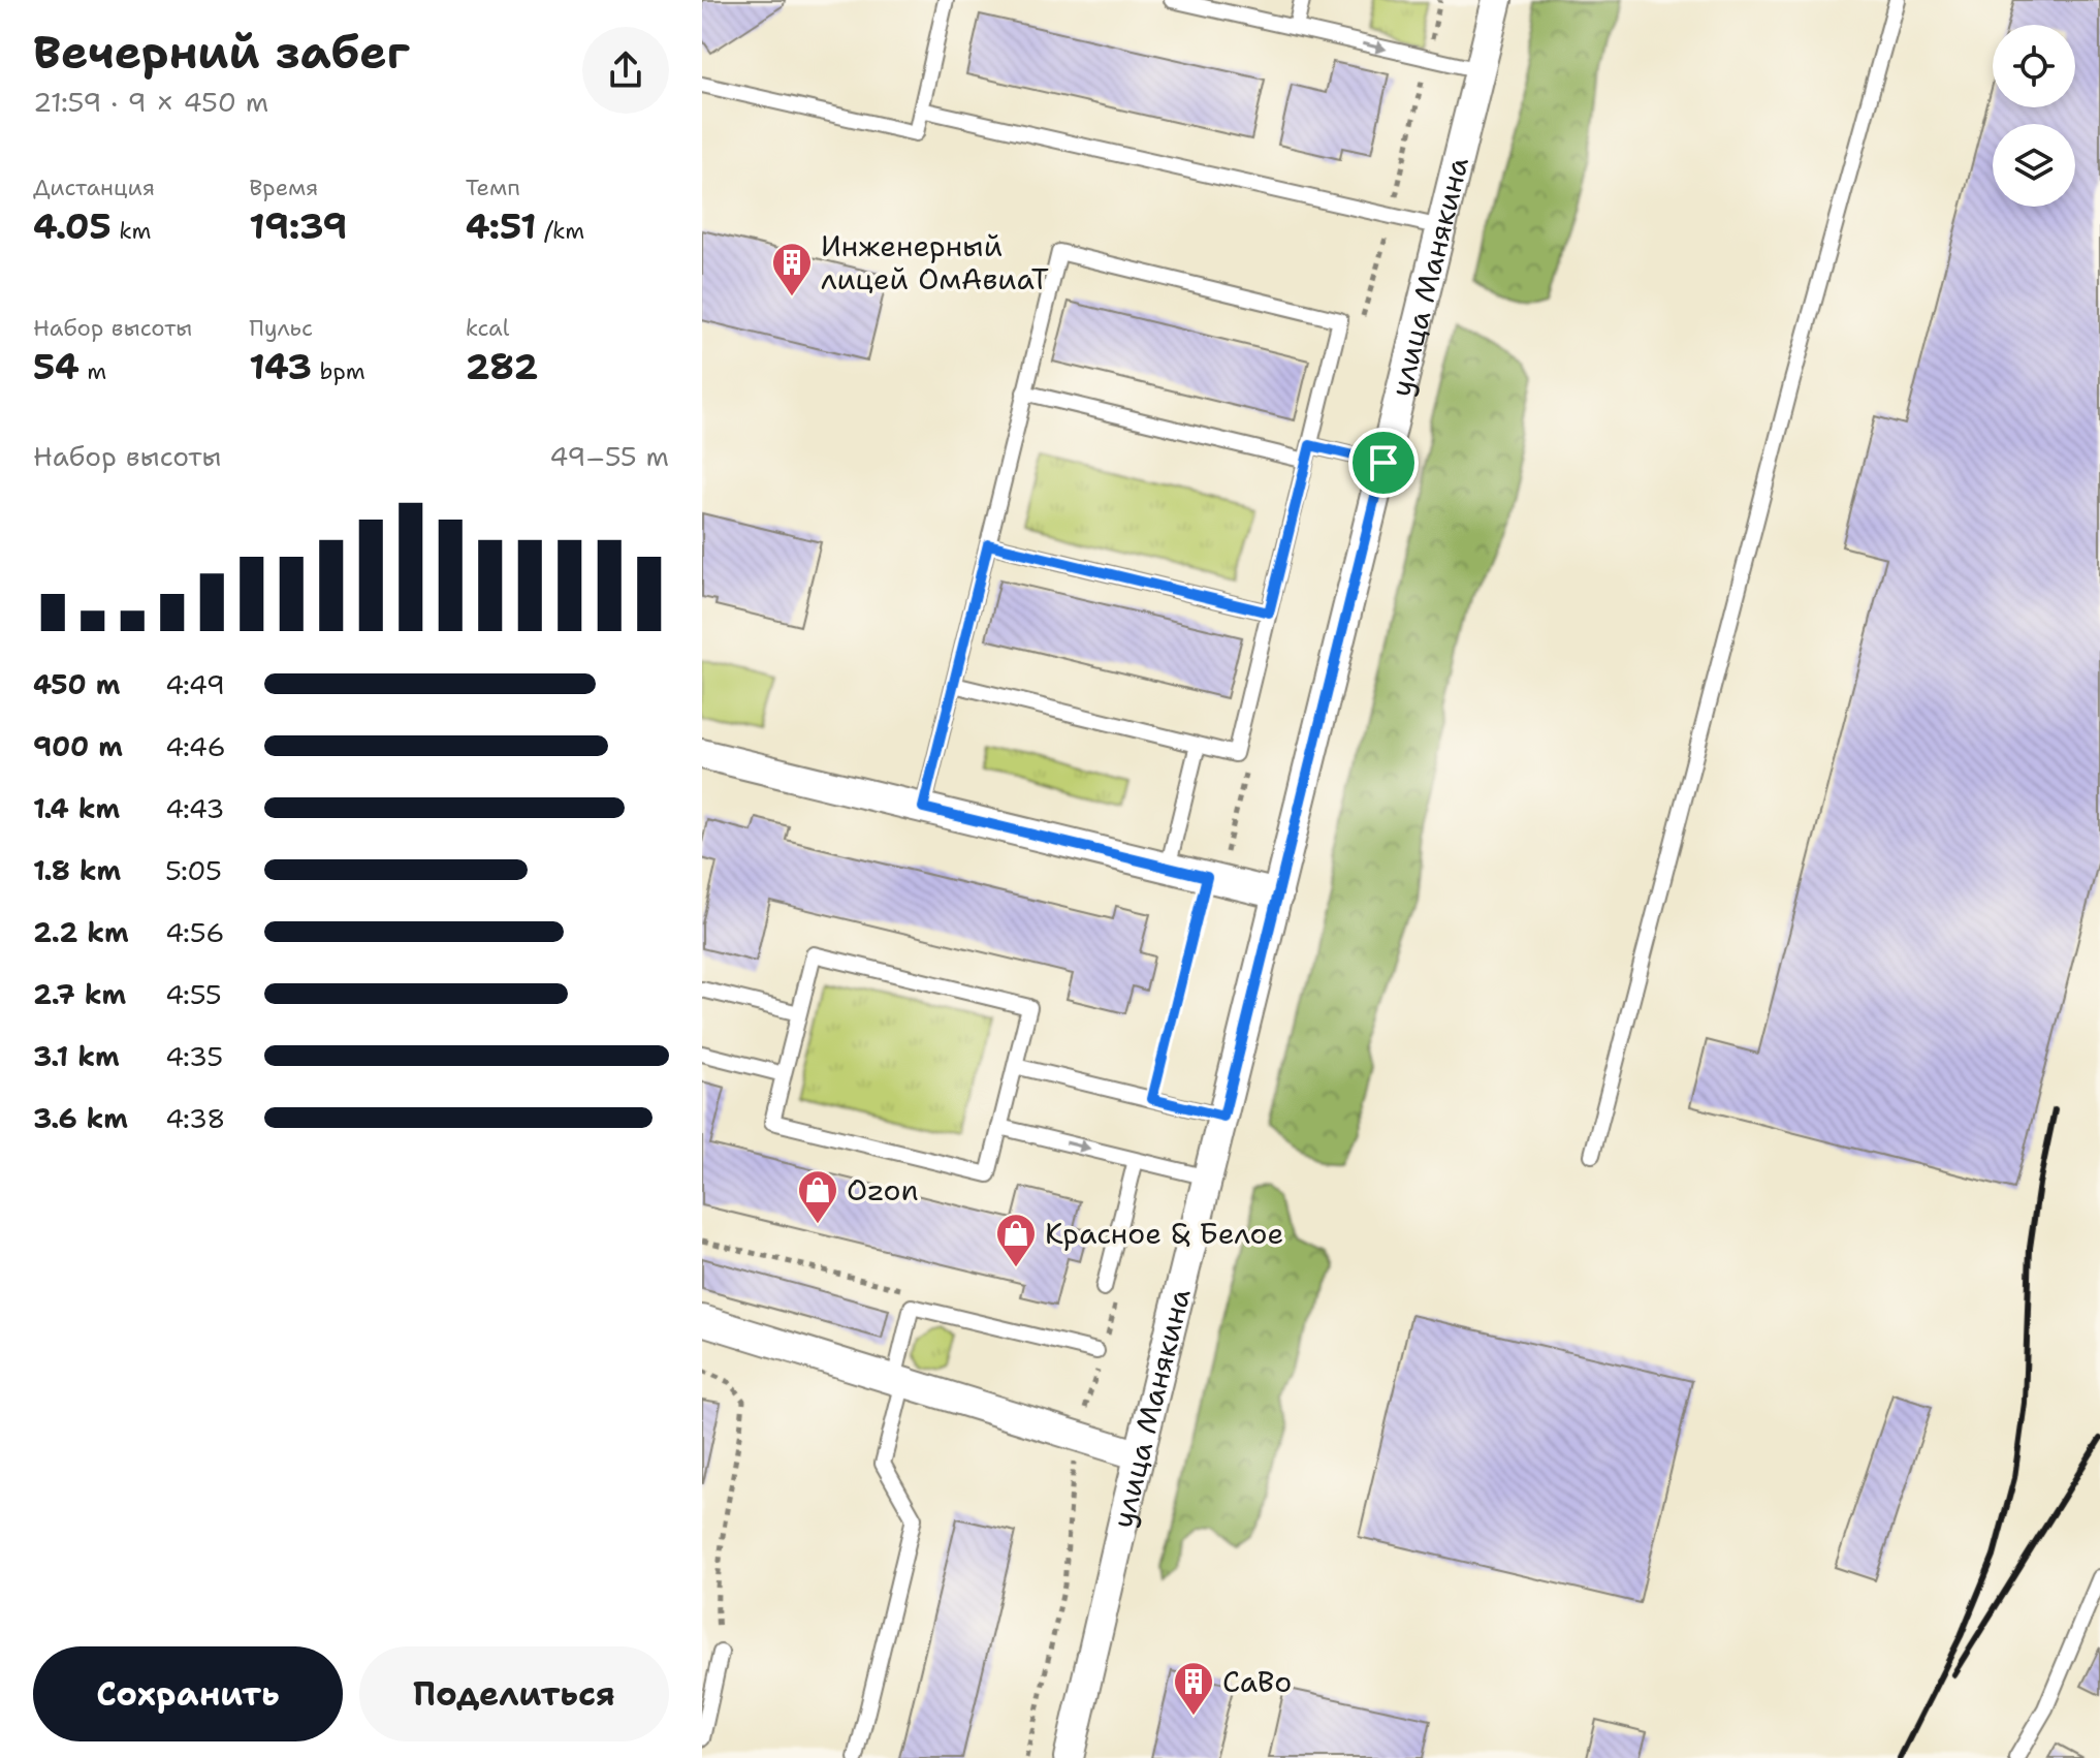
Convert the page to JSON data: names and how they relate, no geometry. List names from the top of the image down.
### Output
{
  "streets": {
    "street": ["улица Манякина"]
  },
  "places": {
    "building": ["Инженерный лицей ОмАвиаТ", "СаВо"],
    "shop": ["Ozon", "Красное & Белое"]
  },
  "page": {
    "heading": ["Вечерний забег", "21:59 · 9 × 450 m"],
    "stats": [
      ["Дистанция", "4.05 km"],
      ["Время", "19:39"],
      ["Темп", "4:51 /km"],
      ["Набор высоты", "54 m"],
      ["Пульс", "143 bpm"],
      ["kcal", "282"]
    ],
    "chart": ["Набор высоты", "49–55 m"],
    "list": [
      {
        "name": "450 m",
        "note": "4:49"
      },
      {
        "name": "900 m",
        "note": "4:46"
      },
      {
        "name": "1.4 km",
        "note": "4:43"
      },
      {
        "name": "1.8 km",
        "note": "5:05"
      },
      {
        "name": "2.2 km",
        "note": "4:56"
      },
      {
        "name": "2.7 km",
        "note": "4:55"
      },
      {
        "name": "3.1 km",
        "note": "4:35"
      },
      {
        "name": "3.6 km",
        "note": "4:38"
      }
    ],
    "buttons": ["Сохранить", "Поделиться"]
  }
}
